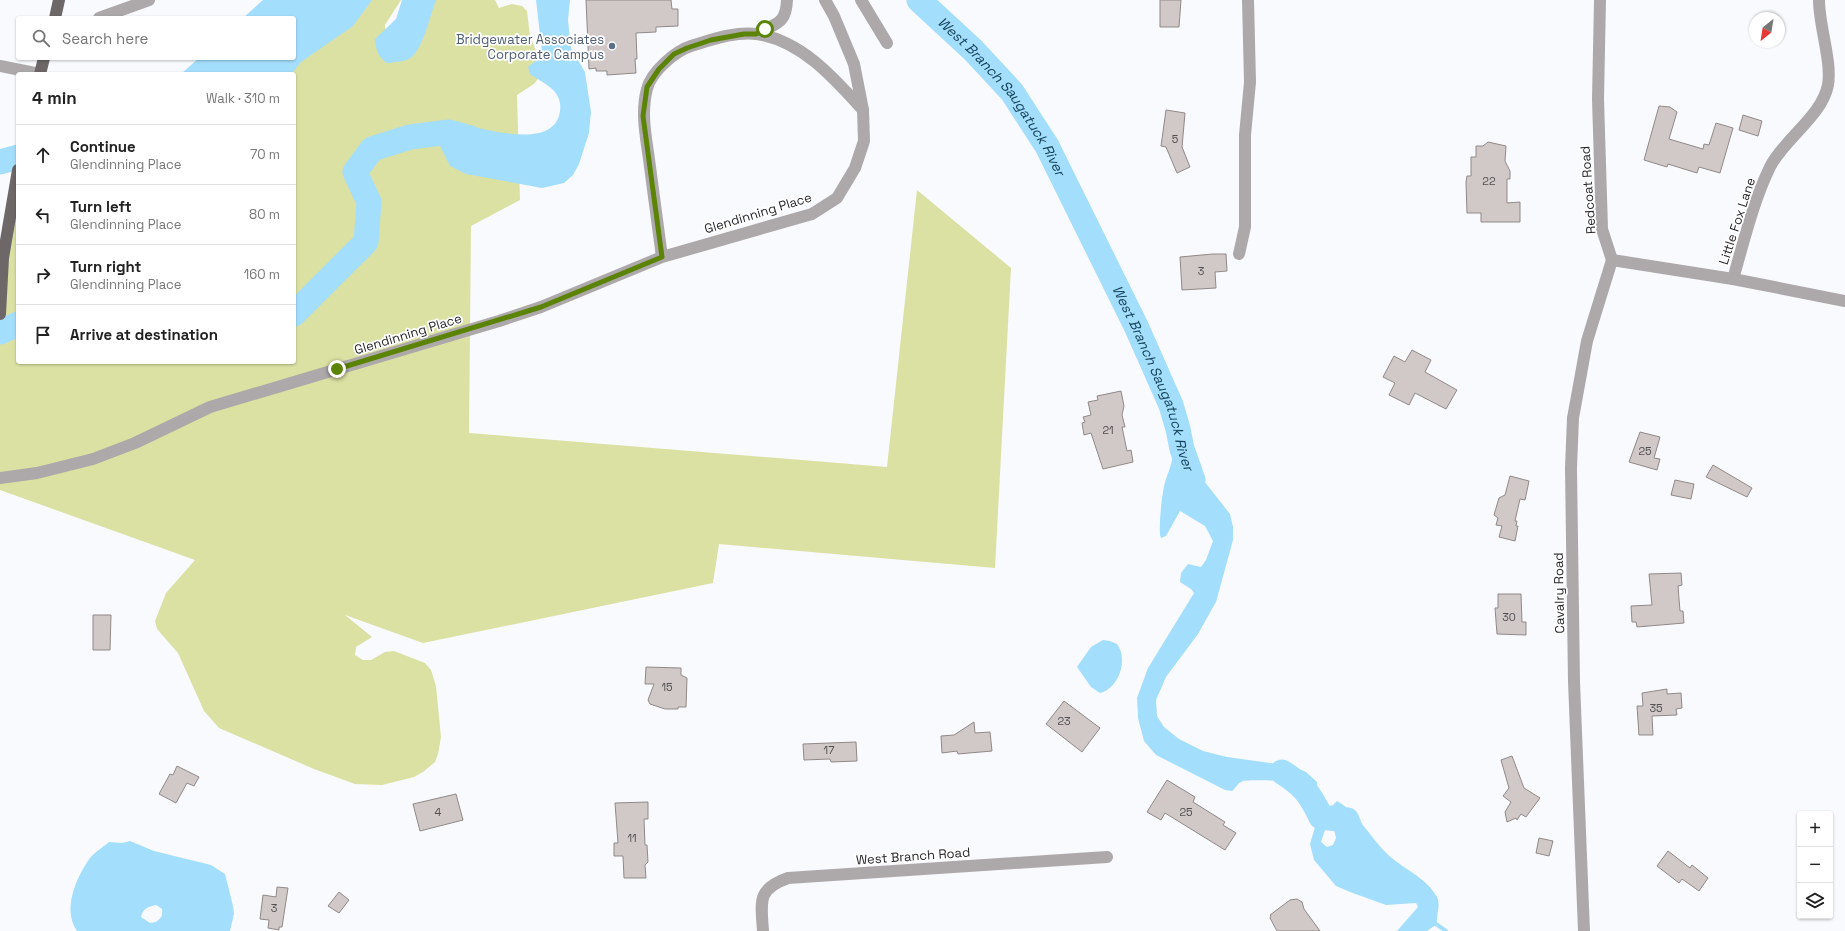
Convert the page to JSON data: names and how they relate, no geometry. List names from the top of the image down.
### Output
{
  "streets": {
    "street": [
      "Redcoat Road",
      "Glendinning Place",
      "Little Fox Lane",
      "Cavalry Road",
      "West Branch Road"
    ]
  },
  "crossings": [
    ["Redcoat Road", "Cavalry Road"]
  ],
  "water": ["West Branch Saugatuck River"],
  "places": ["Bridgewater Associates Corporate Campus"],
  "house_numbers": [
    "5",
    "22",
    "3",
    "21",
    "25",
    "30",
    "15",
    "35",
    "23",
    "17",
    "4",
    "25",
    "11",
    "3"
  ],
  "north": "bottom left",
  "page": {
    "search": "Search here",
    "heading": ["4 min", "Walk · 310 m"],
    "list": [
      ["Continue", "Glendinning Place", "70 m"],
      ["Turn left", "Glendinning Place", "80 m"],
      ["Turn right", "Glendinning Place", "160 m"],
      "Arrive at destination"
    ],
    "map_buttons": ["+", "−"]
  }
}
